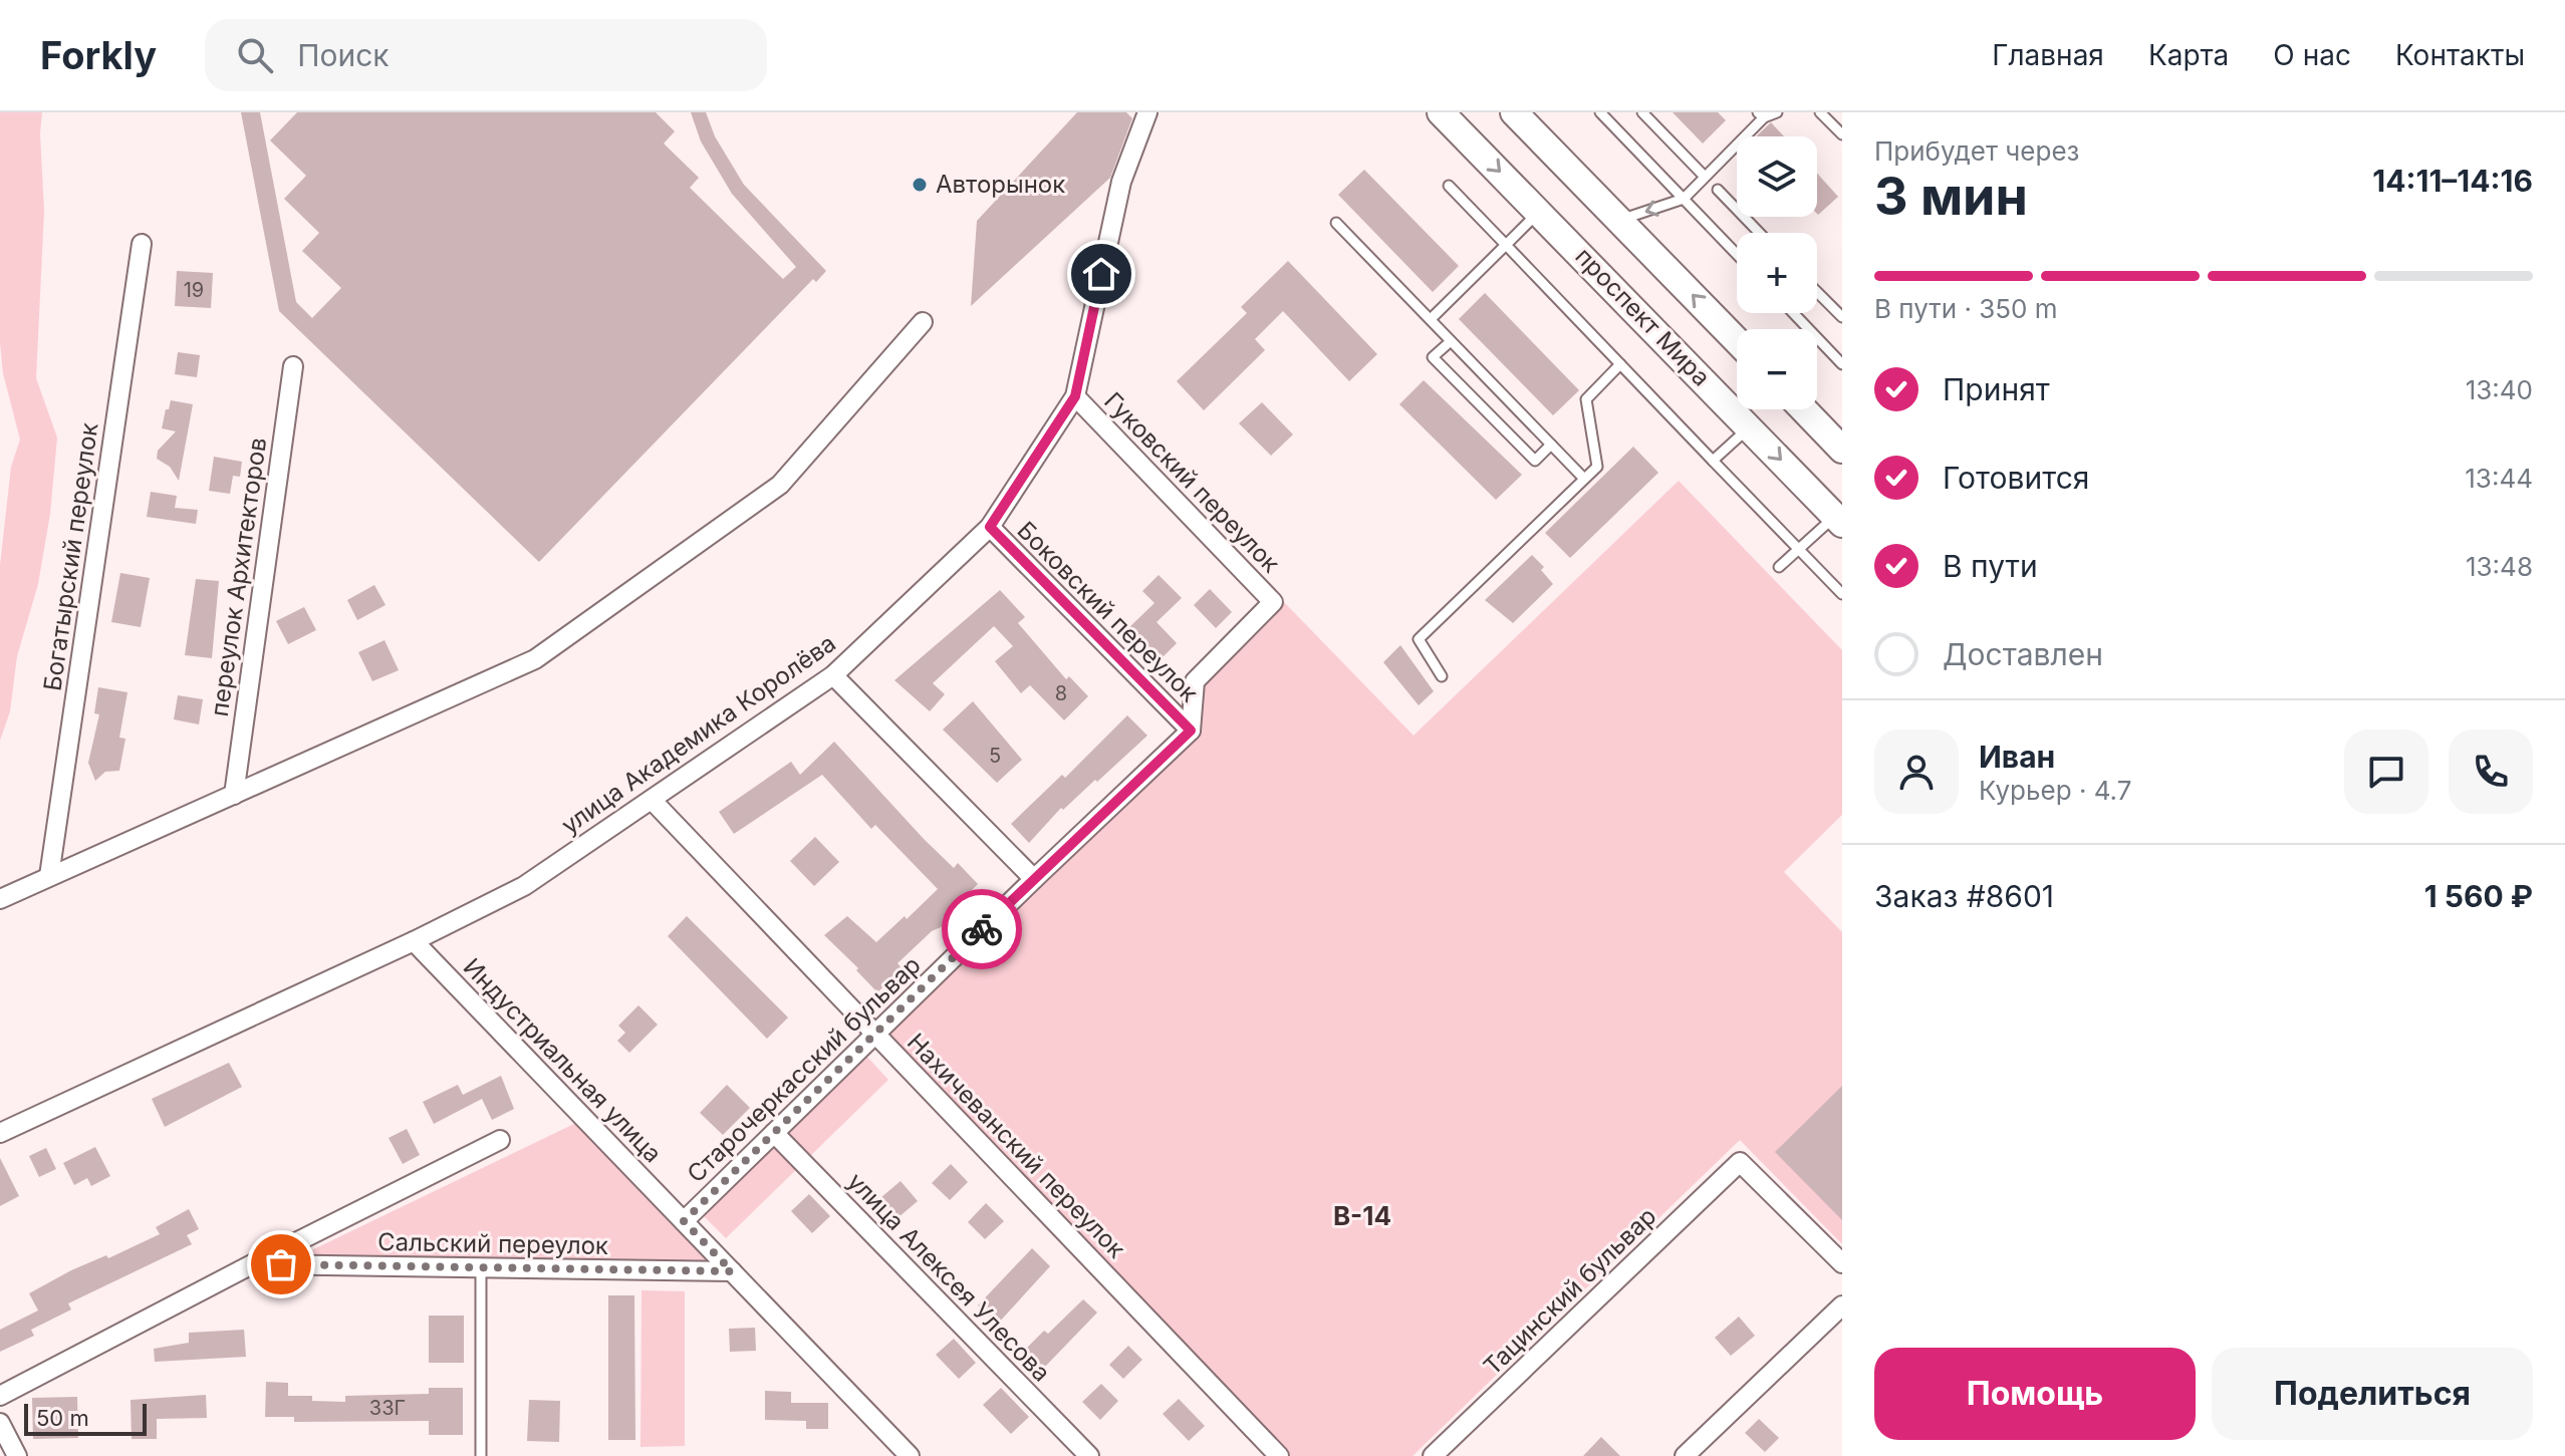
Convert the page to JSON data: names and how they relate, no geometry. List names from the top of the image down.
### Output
{
  "streets": {
    "street": [
      "проспект Мира",
      "Гуковский переулок",
      "Богатырский переулок",
      "переулок Архитекторов",
      "Боковский переулок",
      "улица Академика Королёва",
      "Индустриальная улица",
      "Старочеркасский бульвар",
      "Нахичеванский переулок",
      "Сальский переулок",
      "улица Алексея Улесова",
      "Тацинский бульвар"
    ]
  },
  "crossings": [
    ["Гуковский переулок", "Боковский переулок"],
    ["Гуковский переулок", "улица Академика Королёва"],
    ["Гуковский переулок", "Старочеркасский бульвар"],
    ["Боковский переулок", "улица Академика Королёва"],
    ["Боковский переулок", "Старочеркасский бульвар"],
    ["улица Академика Королёва", "Индустриальная улица"],
    ["улица Академика Королёва", "Нахичеванский переулок"],
    ["Индустриальная улица", "Старочеркасский бульвар"],
    ["Индустриальная улица", "Сальский переулок"],
    ["Старочеркасский бульвар", "Нахичеванский переулок"],
    ["Старочеркасский бульвар", "улица Алексея Улесова"]
  ],
  "districts": ["В-14"],
  "places": ["Авторынок"],
  "house_numbers": [
    "19",
    "8",
    "5",
    "33Г"
  ],
  "scale_bar": "50 m",
  "page": {
    "header": "Forkly",
    "search": "Поиск",
    "nav": [
      "Главная",
      "Карта",
      "О нас",
      "Контакты"
    ],
    "heading": ["3 мин", "Прибудет через", "14:11–14:16"],
    "panel": [
      "Иван",
      "Курьер · 4.7",
      "Заказ #8601",
      "1 560 ₽"
    ],
    "map_buttons": ["+", "−"],
    "bar": "В пути · 350 m",
    "list": [
      ["Принят", "13:40"],
      ["Готовится", "13:44"],
      ["В пути", "13:48"],
      "Доставлен"
    ],
    "buttons": ["Помощь", "Поделиться"],
    "scale": "50 m"
  }
}
